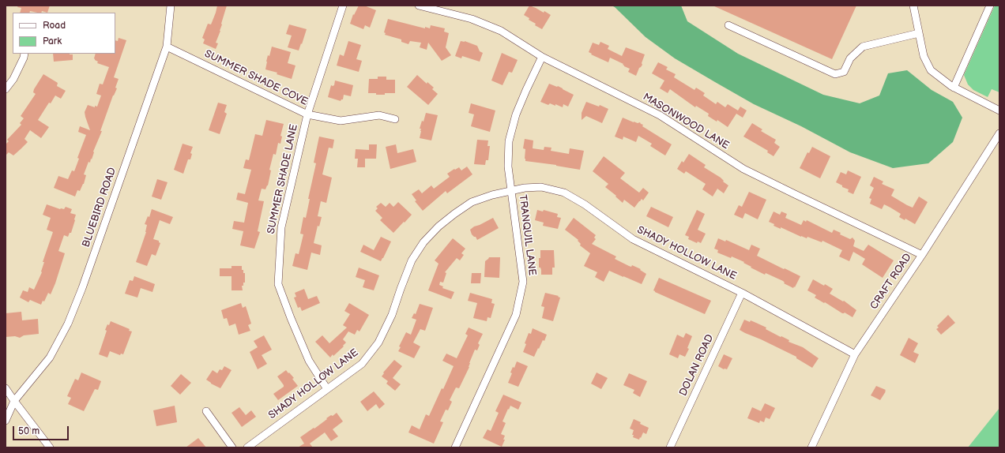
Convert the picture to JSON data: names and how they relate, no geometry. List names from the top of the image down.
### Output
{
  "streets": {
    "street": [
      "SUMMER SHADE COVE",
      "MASONWOOD LANE",
      "SUMMER SHADE LANE",
      "BLUEBIRD ROAD",
      "TRANQUIL LANE",
      "SHADY HOLLOW LANE",
      "CRAFT ROAD",
      "DOLAN ROAD"
    ]
  },
  "crossings": [
    ["SUMMER SHADE COVE", "SUMMER SHADE LANE"],
    ["SUMMER SHADE COVE", "BLUEBIRD ROAD"],
    ["MASONWOOD LANE", "TRANQUIL LANE"],
    ["MASONWOOD LANE", "CRAFT ROAD"],
    ["SUMMER SHADE LANE", "SHADY HOLLOW LANE"],
    ["TRANQUIL LANE", "SHADY HOLLOW LANE"],
    ["SHADY HOLLOW LANE", "CRAFT ROAD"],
    ["SHADY HOLLOW LANE", "DOLAN ROAD"]
  ],
  "legend": ["Road", "Park"],
  "scale_bar": "50 m"
}
